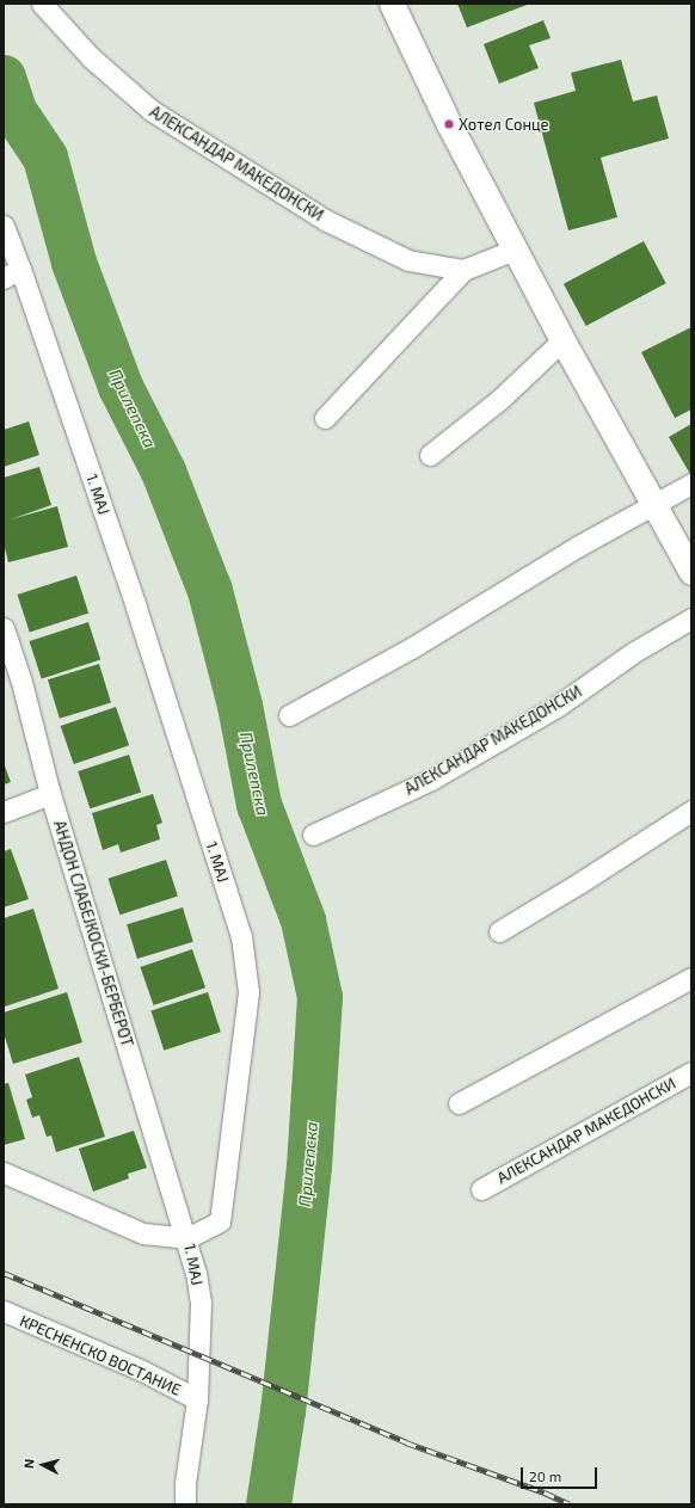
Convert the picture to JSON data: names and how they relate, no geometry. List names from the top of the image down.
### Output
{
  "streets": {
    "street": [
      "АЛЕКСАНДАР МАКЕДОНСКИ",
      "1. МАЈ",
      "АНДОН СЛАБЕЈКОСКИ-БЕРБЕРОТ",
      "КРЕСНЕНСКО ВОСТАНИЕ"
    ]
  },
  "crossings": [
    ["1. МАЈ", "АНДОН СЛАБЕЈКОСКИ-БЕРБЕРОТ"],
    ["1. МАЈ", "КРЕСНЕНСКО ВОСТАНИЕ"]
  ],
  "water": ["Прилепска"],
  "places": ["Хотел Сонце"],
  "scale_bar": "20 m",
  "north": "left"
}
